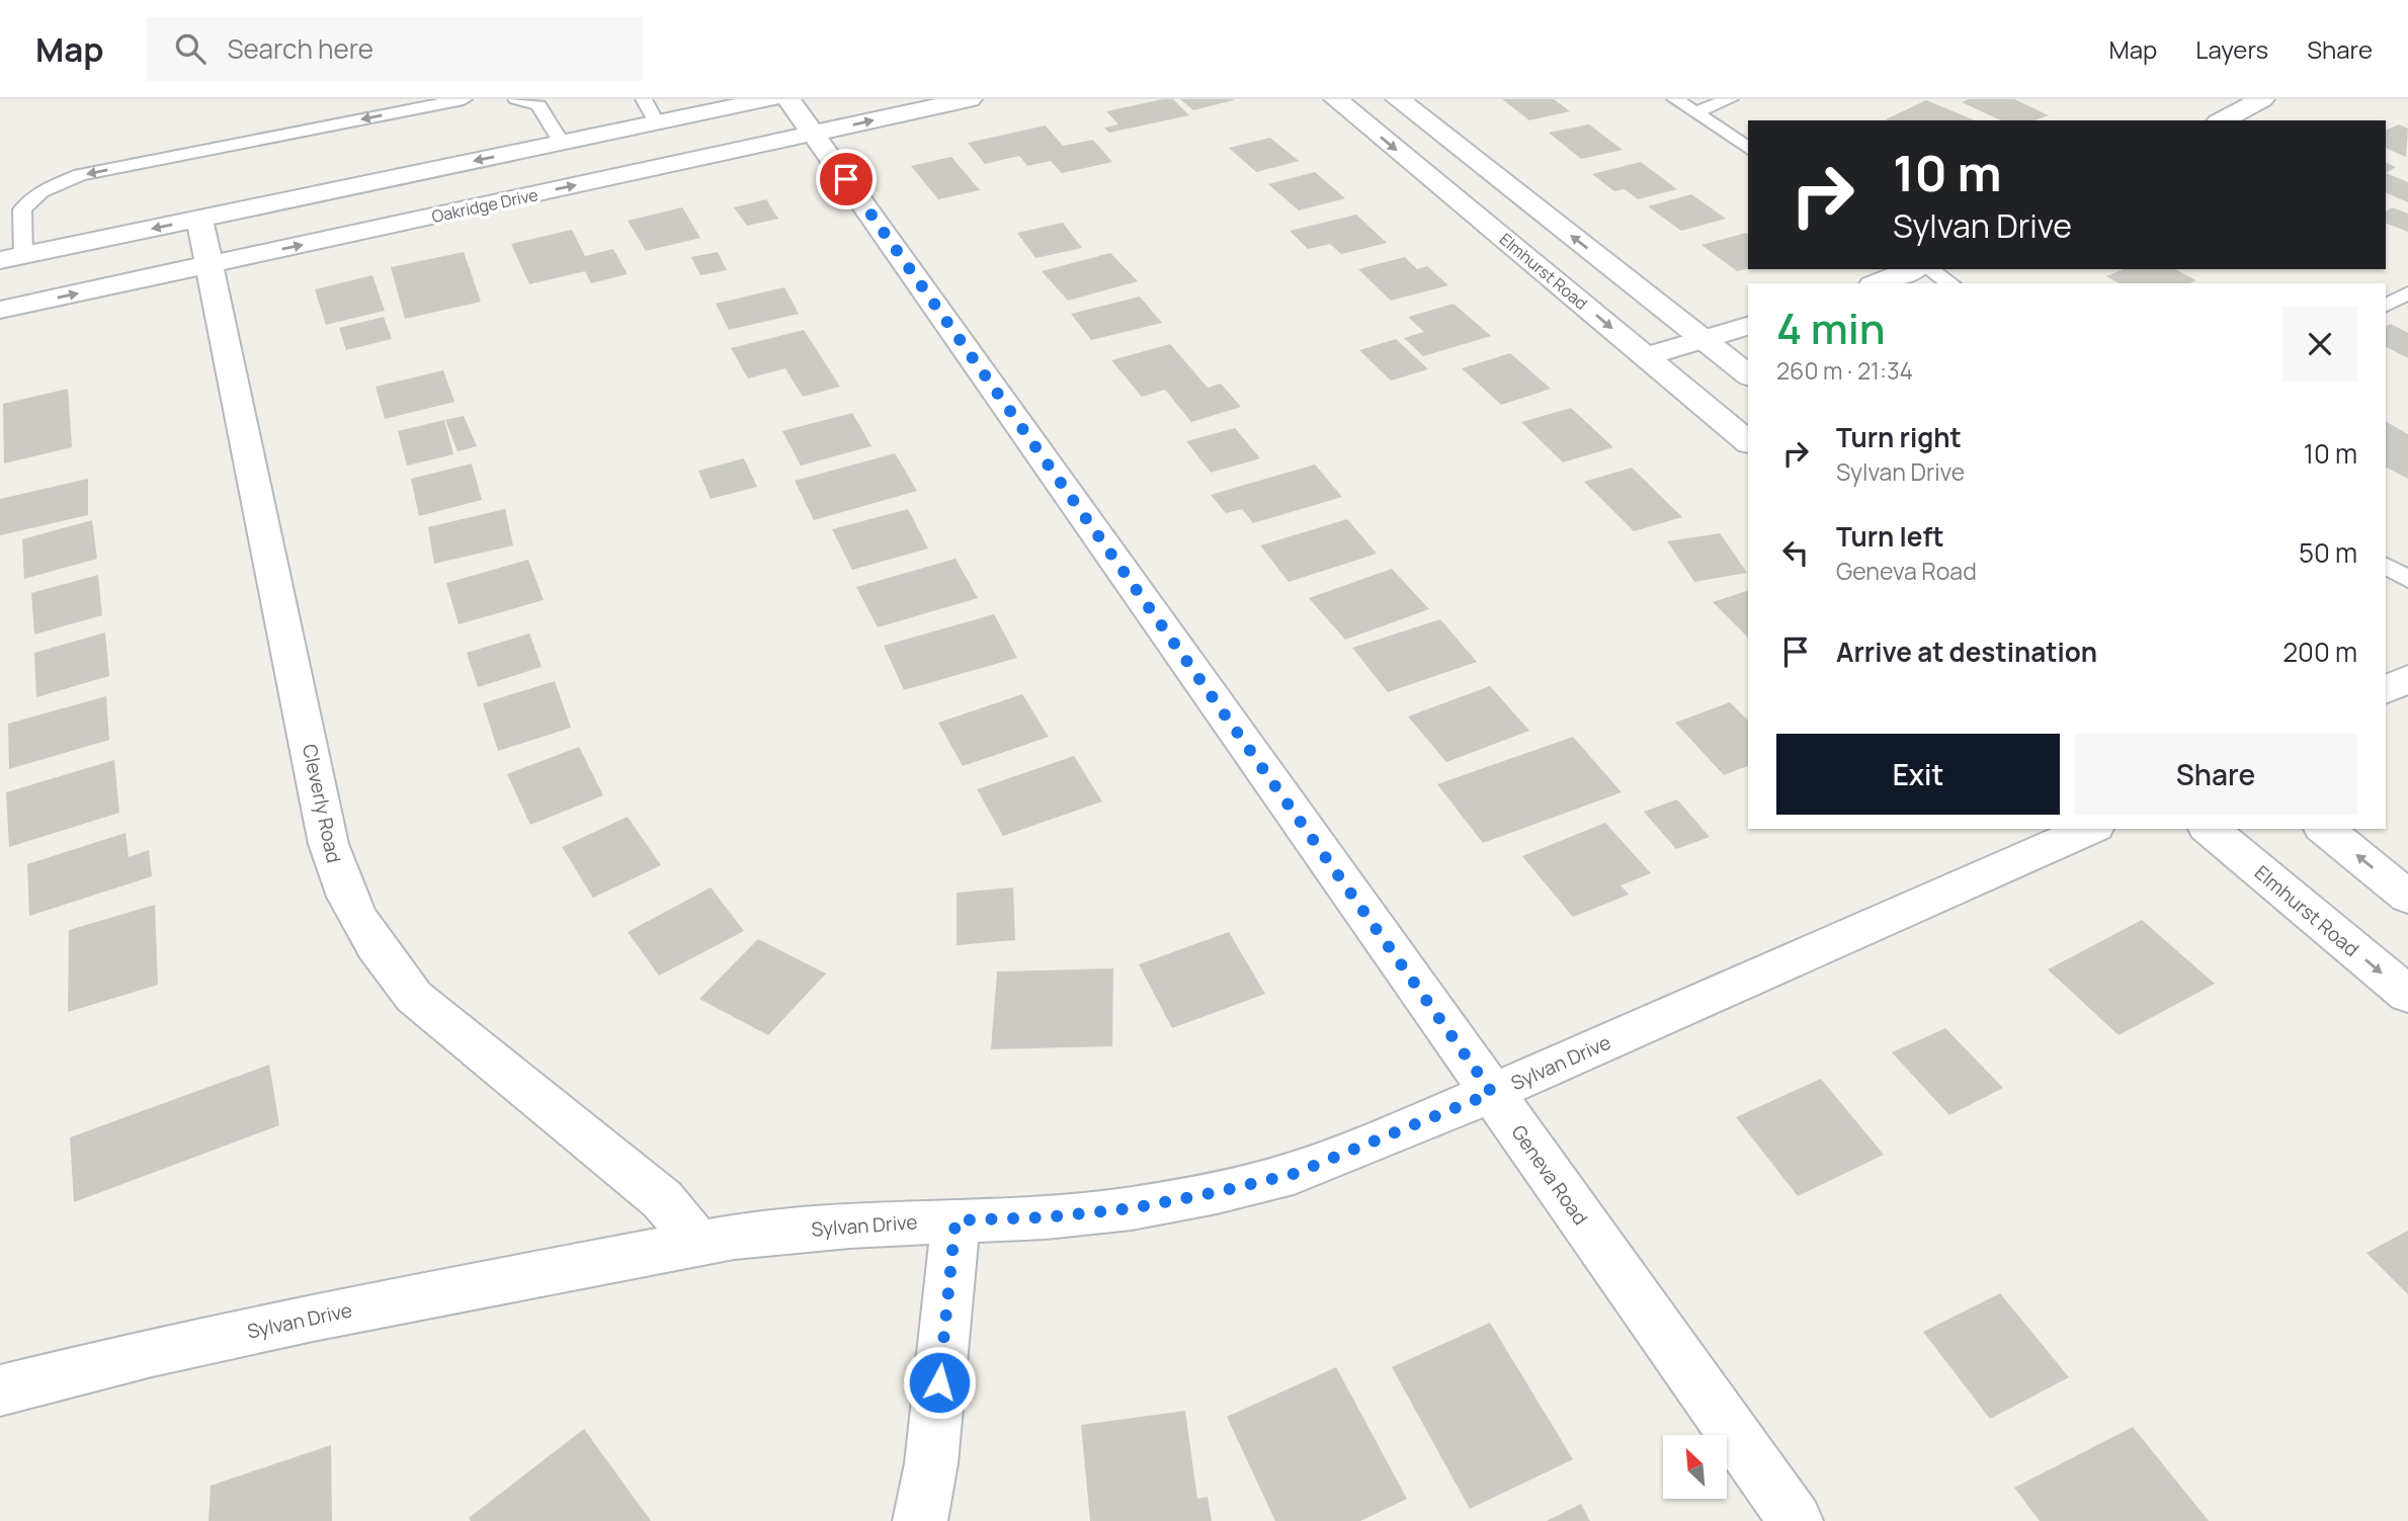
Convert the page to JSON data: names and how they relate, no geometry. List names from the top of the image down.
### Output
{
  "streets": {
    "street": [
      "Oakridge Drive",
      "Elmhurst Road",
      "Cleverly Road",
      "Sylvan Drive",
      "Geneva Road"
    ]
  },
  "crossings": [
    ["Oakridge Drive", "Cleverly Road"],
    ["Oakridge Drive", "Geneva Road"],
    ["Cleverly Road", "Sylvan Drive"],
    ["Sylvan Drive", "Geneva Road"]
  ],
  "north": "top left",
  "page": {
    "header": "Map",
    "search": "Search here",
    "nav": ["Map", "Layers", "Share"],
    "turn": ["10 m", "Sylvan Drive"],
    "heading": ["4 min", "260 m · 21:34"],
    "list": [
      {
        "name": "Turn right",
        "note": "Sylvan Drive",
        "value": "10 m"
      },
      {
        "name": "Turn left",
        "note": "Geneva Road",
        "value": "50 m"
      },
      {
        "name": "Arrive at destination",
        "value": "200 m"
      }
    ],
    "buttons": ["Exit", "Share"]
  }
}
